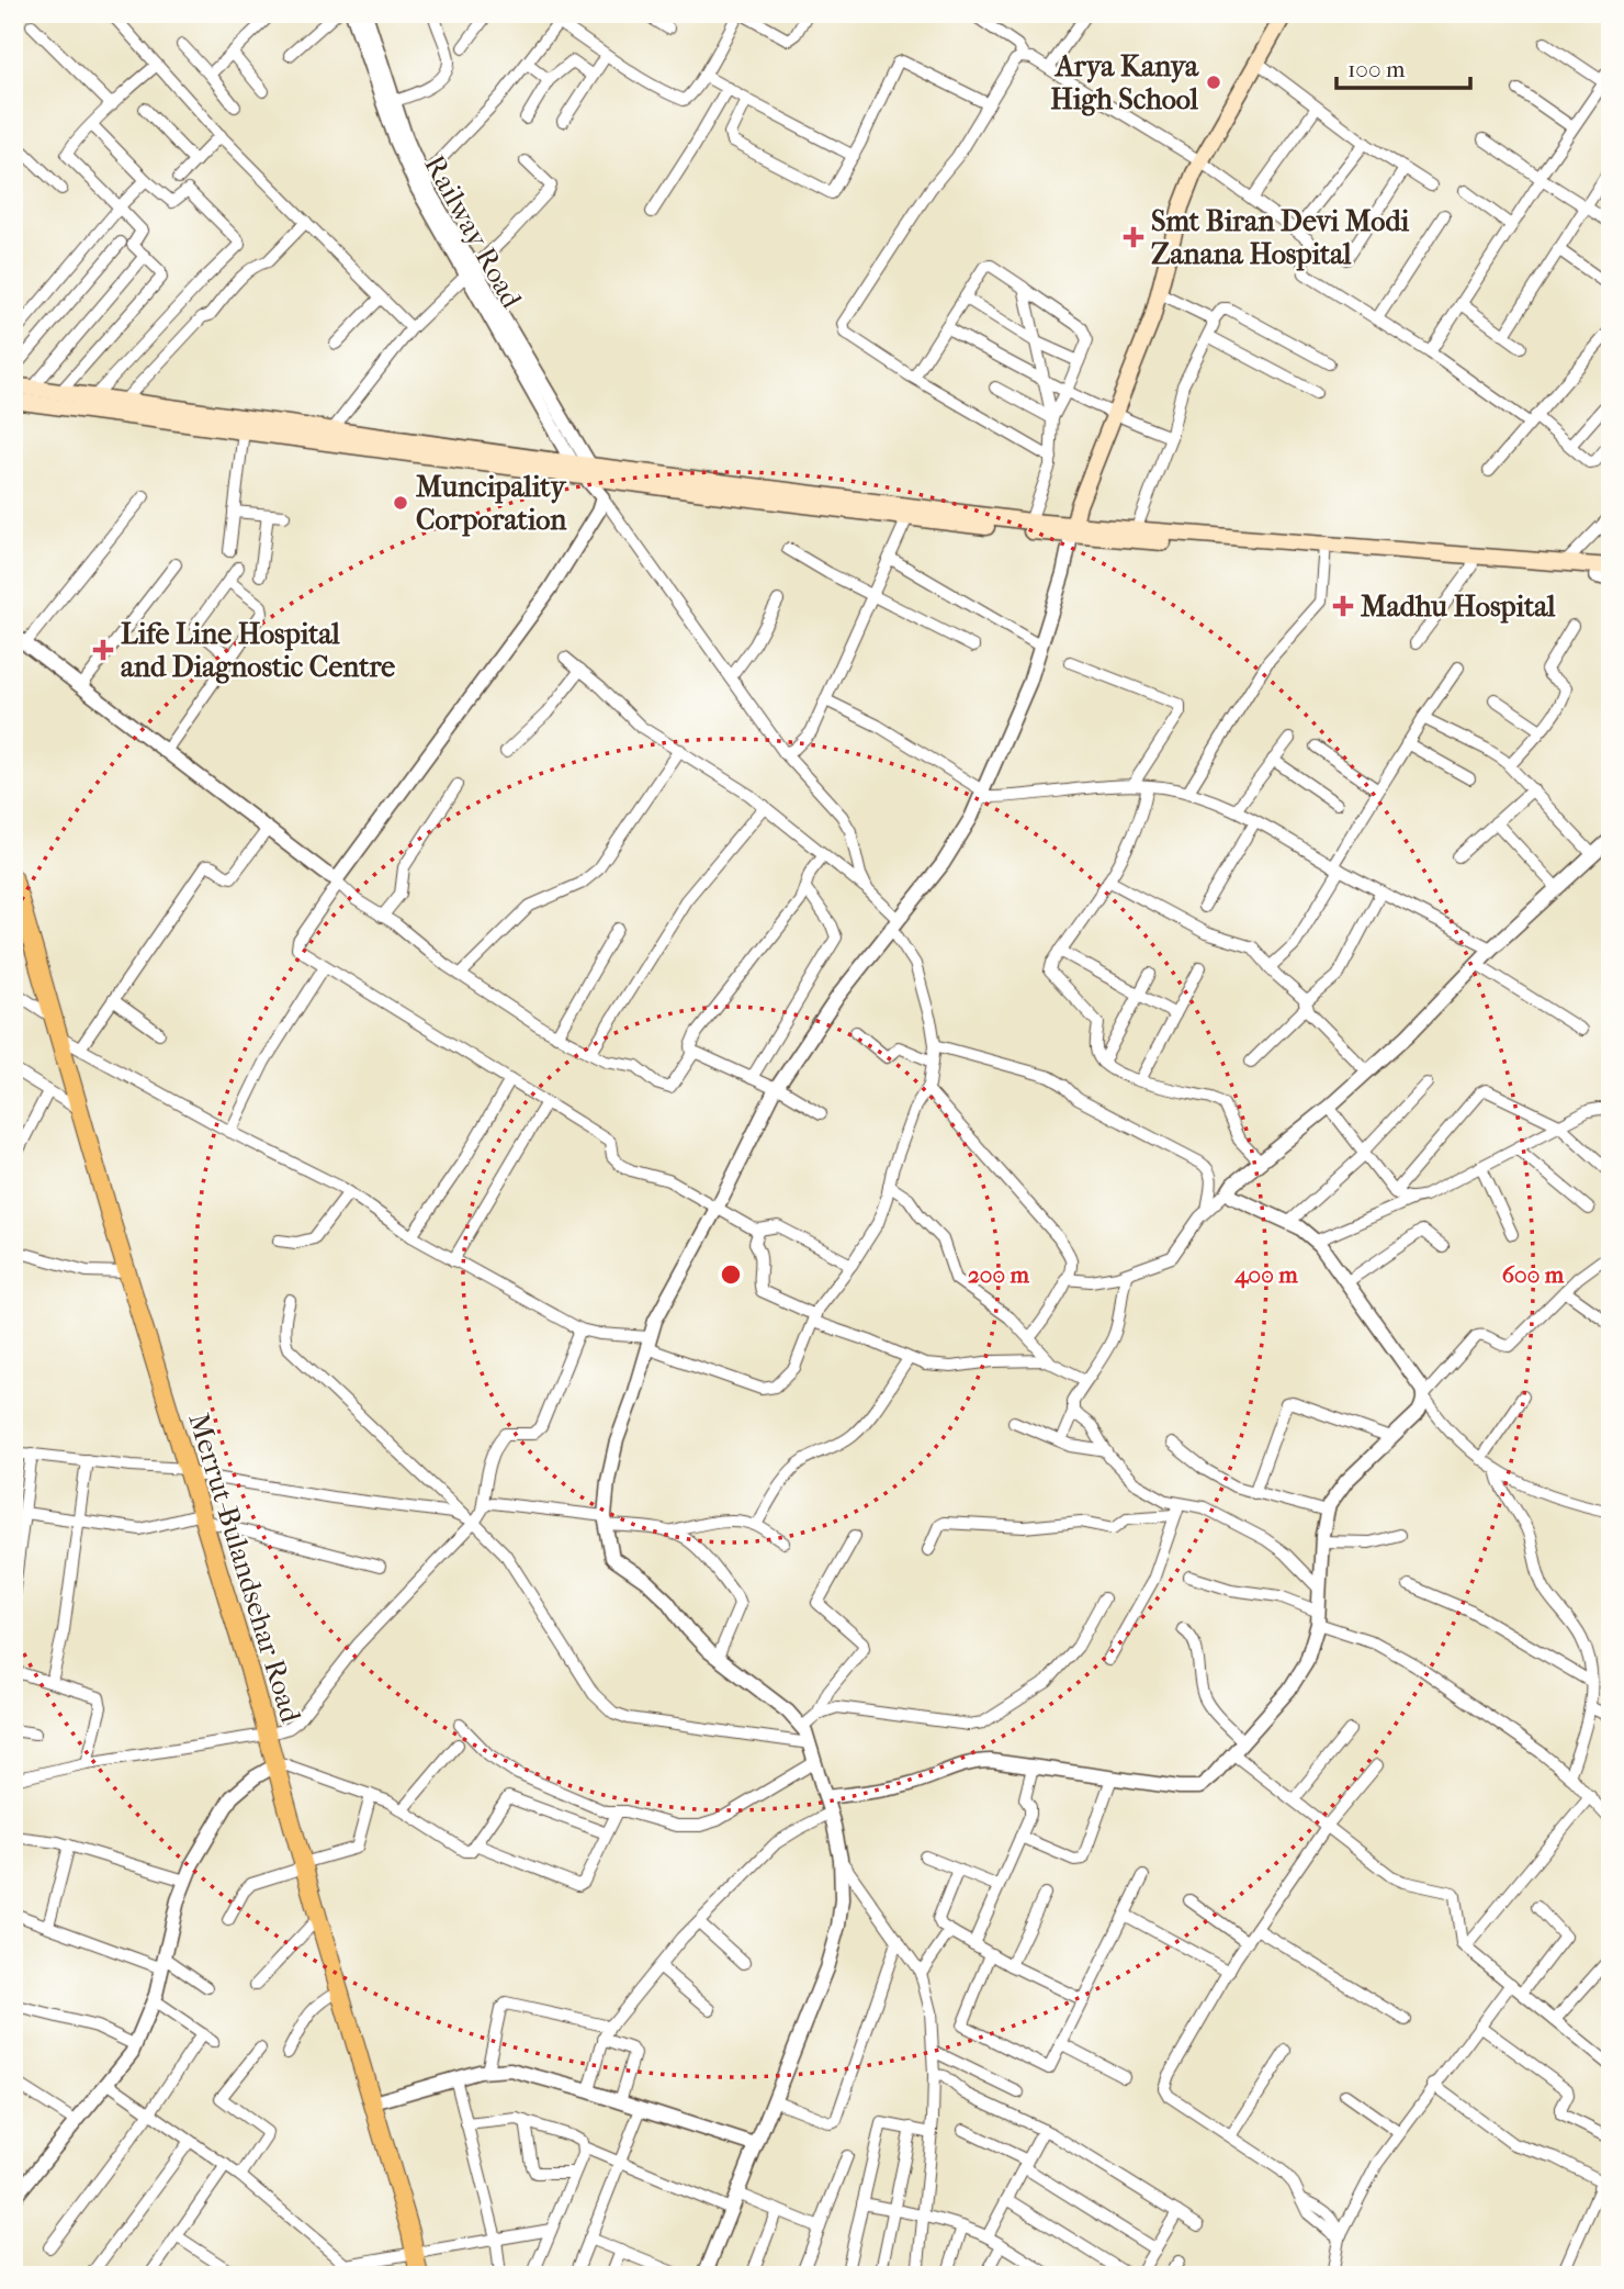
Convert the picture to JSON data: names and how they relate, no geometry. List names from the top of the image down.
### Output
{
  "streets": {
    "main road": ["Merrut-Bulandsehar Road"],
    "street": ["Railway Road"]
  },
  "places": {
    "other": ["Arya Kanya High School", "Muncipality Corporation"],
    "health": ["Smt Biran Devi Modi Zanana Hospital", "Madhu Hospital", "Life Line Hospital and Diagnostic Centre"]
  },
  "scale_bar": "100 m",
  "rings": ["200 m", "400 m", "600 m"]
}
